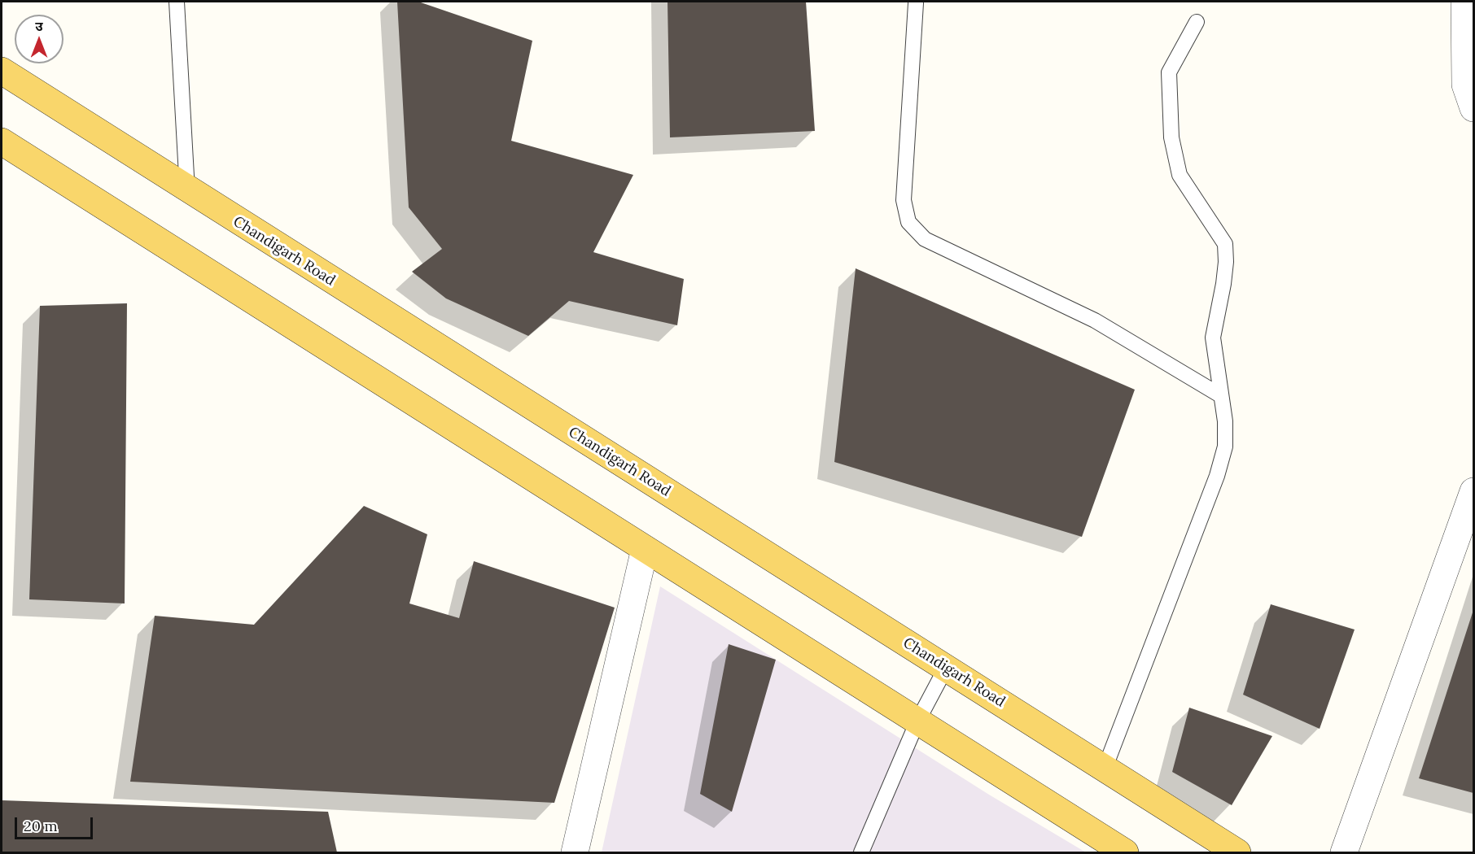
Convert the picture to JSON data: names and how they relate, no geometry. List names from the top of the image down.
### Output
{
  "streets": {
    "main road": ["Chandigarh Road"]
  },
  "scale_bar": "20 m",
  "north": "top"
}
